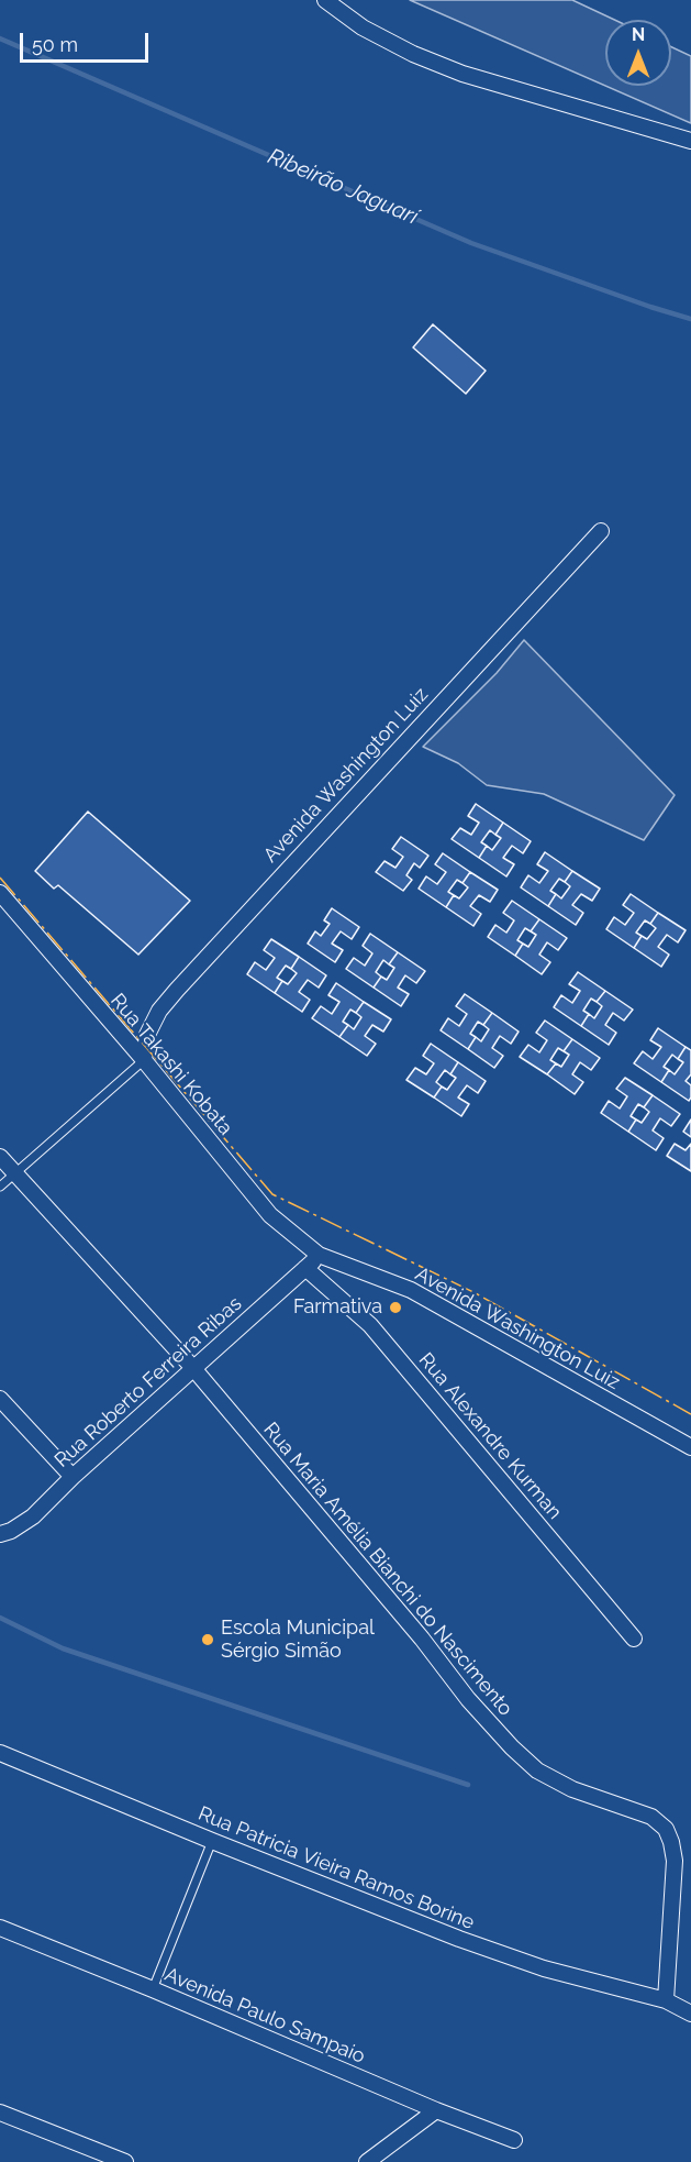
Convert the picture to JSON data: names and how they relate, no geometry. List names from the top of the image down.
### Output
{
  "streets": {
    "street": [
      "Avenida Washington Luiz",
      "Rua Takashi Kobata",
      "Rua Roberto Ferreira Ribas",
      "Rua Alexandre Kurman",
      "Rua Maria Amélia Bianchi do Nascimento",
      "Rua Patricia Vieira Ramos Borine",
      "Avenida Paulo Sampaio"
    ]
  },
  "crossings": [
    ["Avenida Washington Luiz", "Rua Takashi Kobata"],
    ["Avenida Washington Luiz", "Rua Roberto Ferreira Ribas"],
    ["Rua Takashi Kobata", "Rua Roberto Ferreira Ribas"],
    ["Rua Roberto Ferreira Ribas", "Rua Alexandre Kurman"],
    ["Rua Roberto Ferreira Ribas", "Rua Maria Amélia Bianchi do Nascimento"],
    ["Rua Maria Amélia Bianchi do Nascimento", "Rua Patricia Vieira Ramos Borine"]
  ],
  "water": ["Ribeirão Jaguarí"],
  "places": ["Farmativa", "Escola Municipal Sérgio Simão"],
  "scale_bar": "50 m",
  "north": "top"
}
